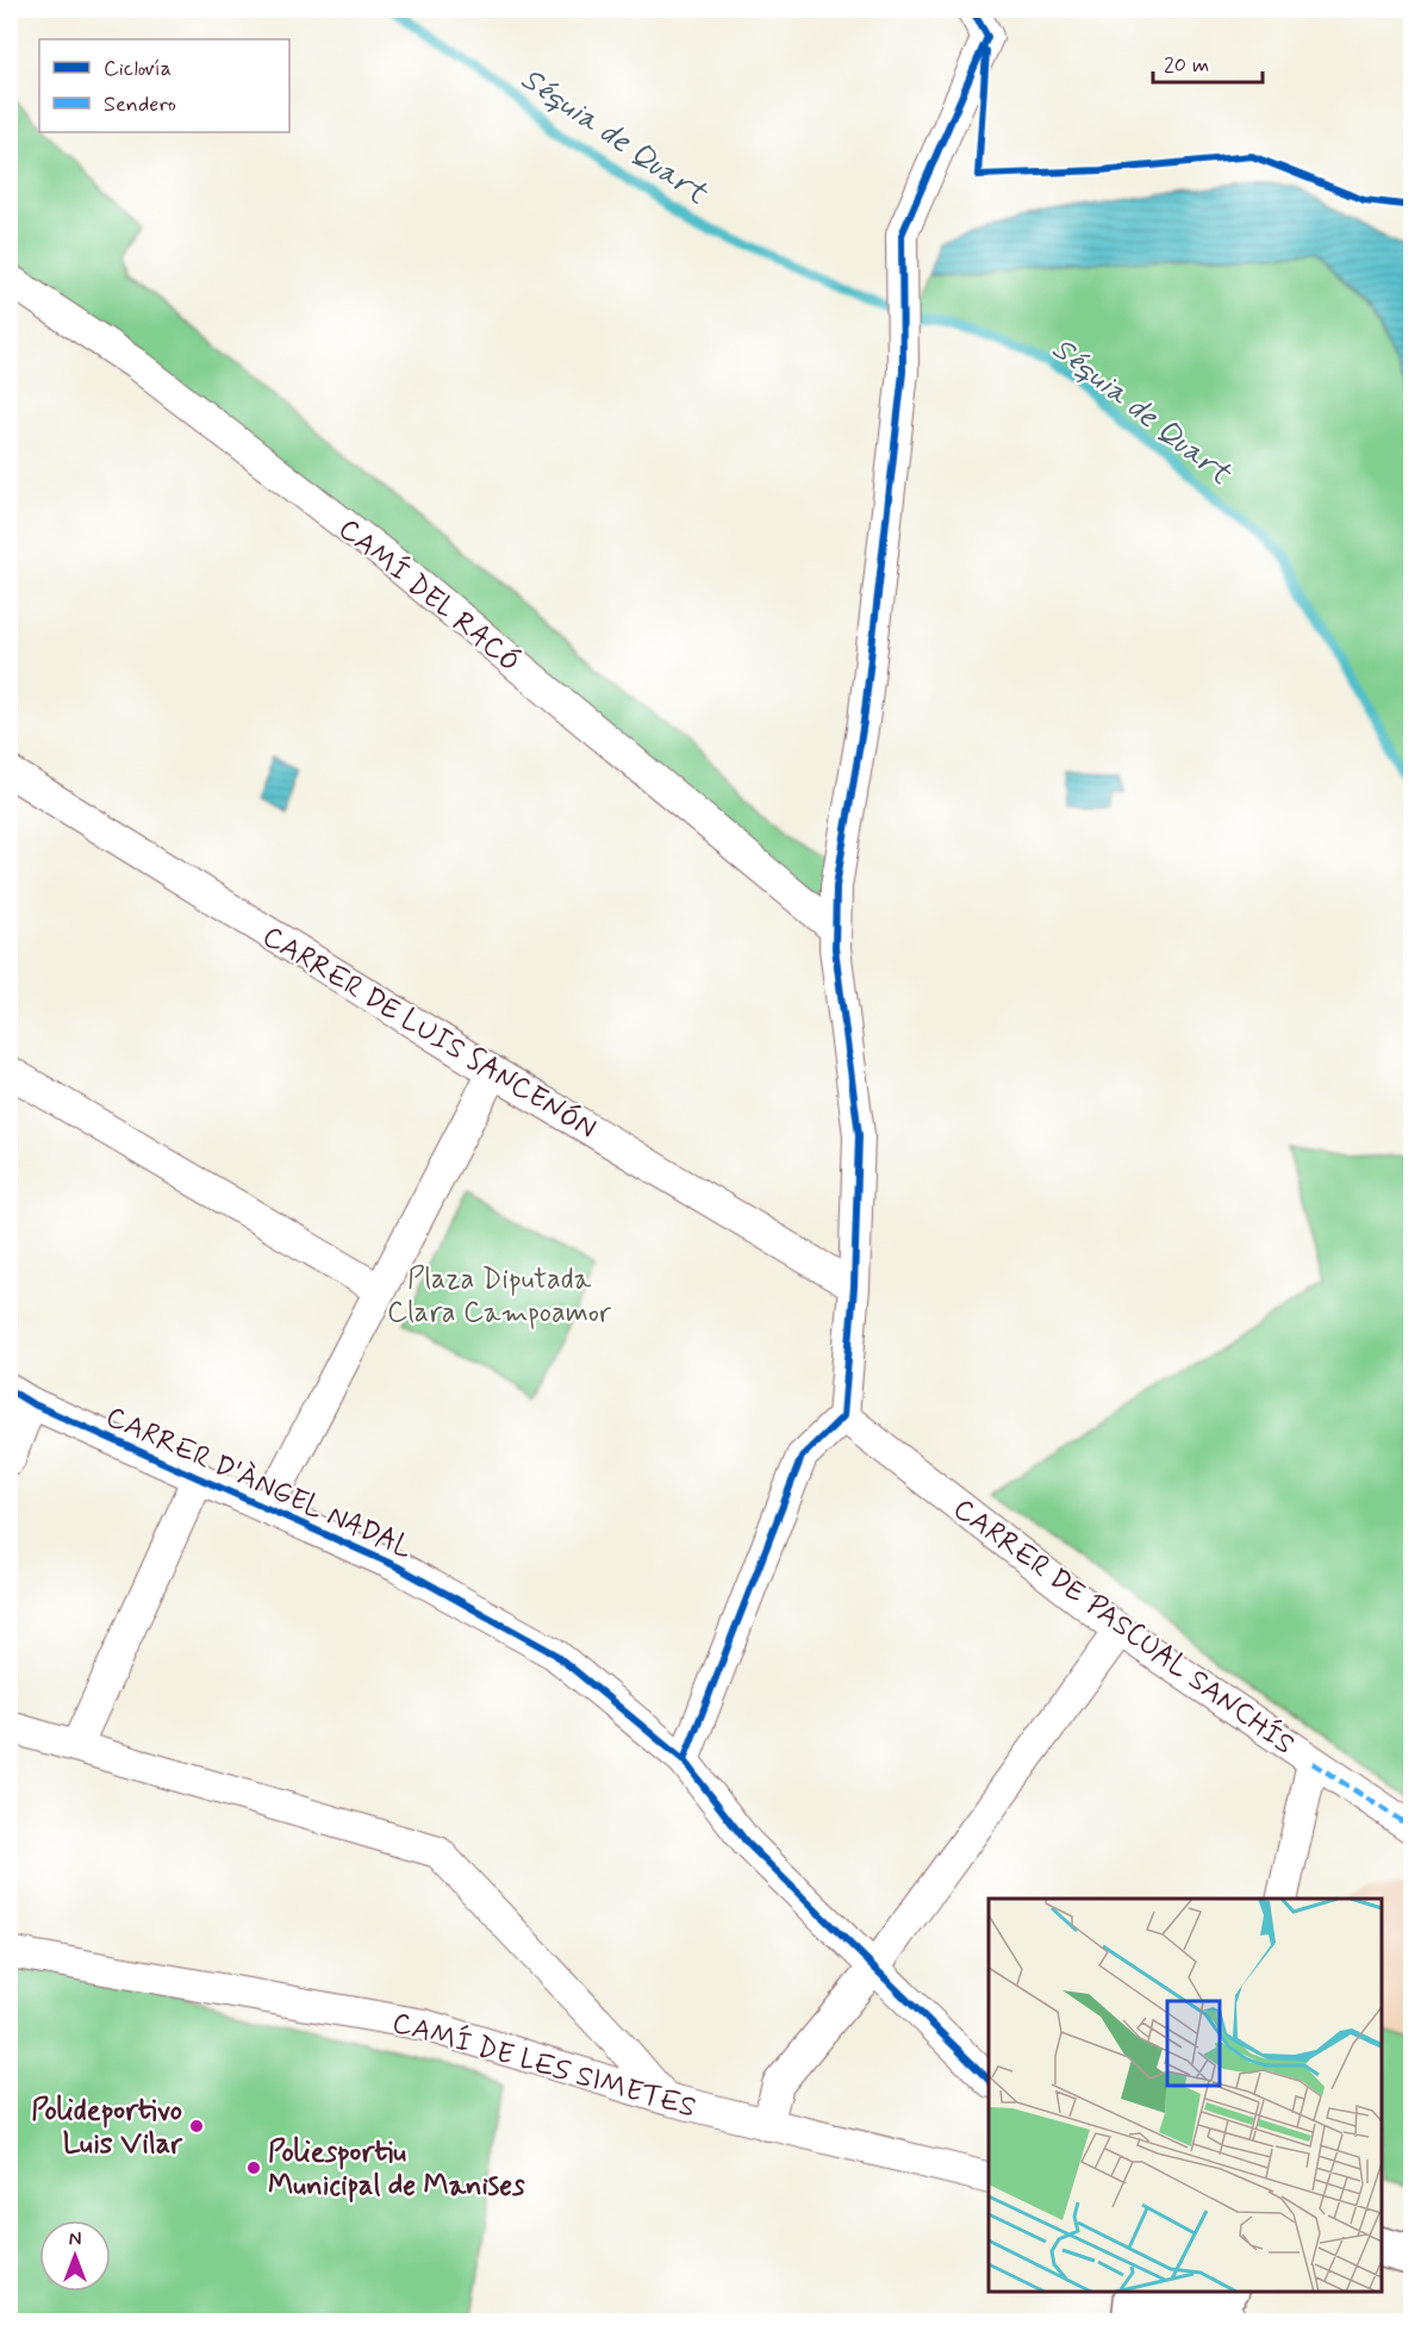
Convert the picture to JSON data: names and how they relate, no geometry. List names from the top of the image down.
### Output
{
  "streets": {
    "street": [
      "CAMÍ DEL RACÓ",
      "CARRER DE LUIS SANCENÓN",
      "CARRER D'ÀNGEL NADAL",
      "CARRER DE PASCUAL SANCHÍS",
      "CAMÍ DE LES SIMETES"
    ]
  },
  "water": ["Séquia de Quart"],
  "parks": ["Plaza Diputada Clara Campoamor"],
  "places": ["Polideportivo Luis Vilar", "Poliesportiu Municipal de Manises"],
  "legend": ["Ciclovía", "Sendero"],
  "scale_bar": "20 m",
  "north": "top"
}
